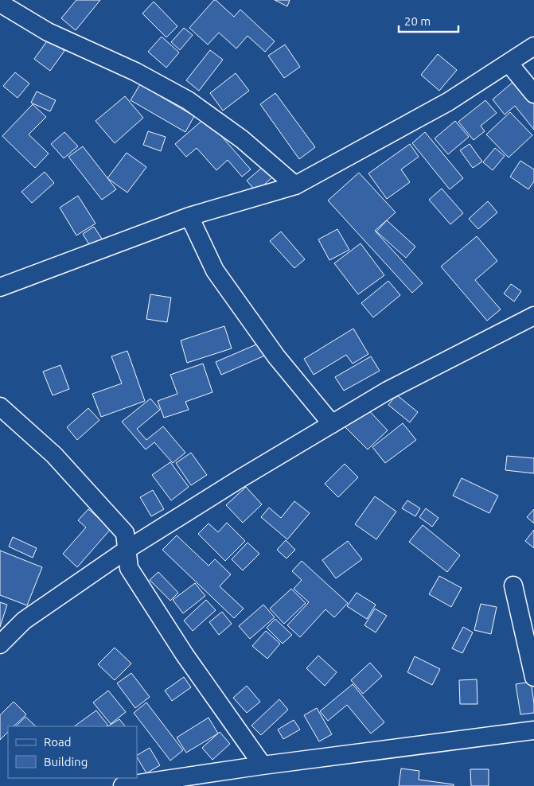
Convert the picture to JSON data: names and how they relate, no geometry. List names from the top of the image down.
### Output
{
  "legend": ["Road", "Building"],
  "scale_bar": "20 m"
}
